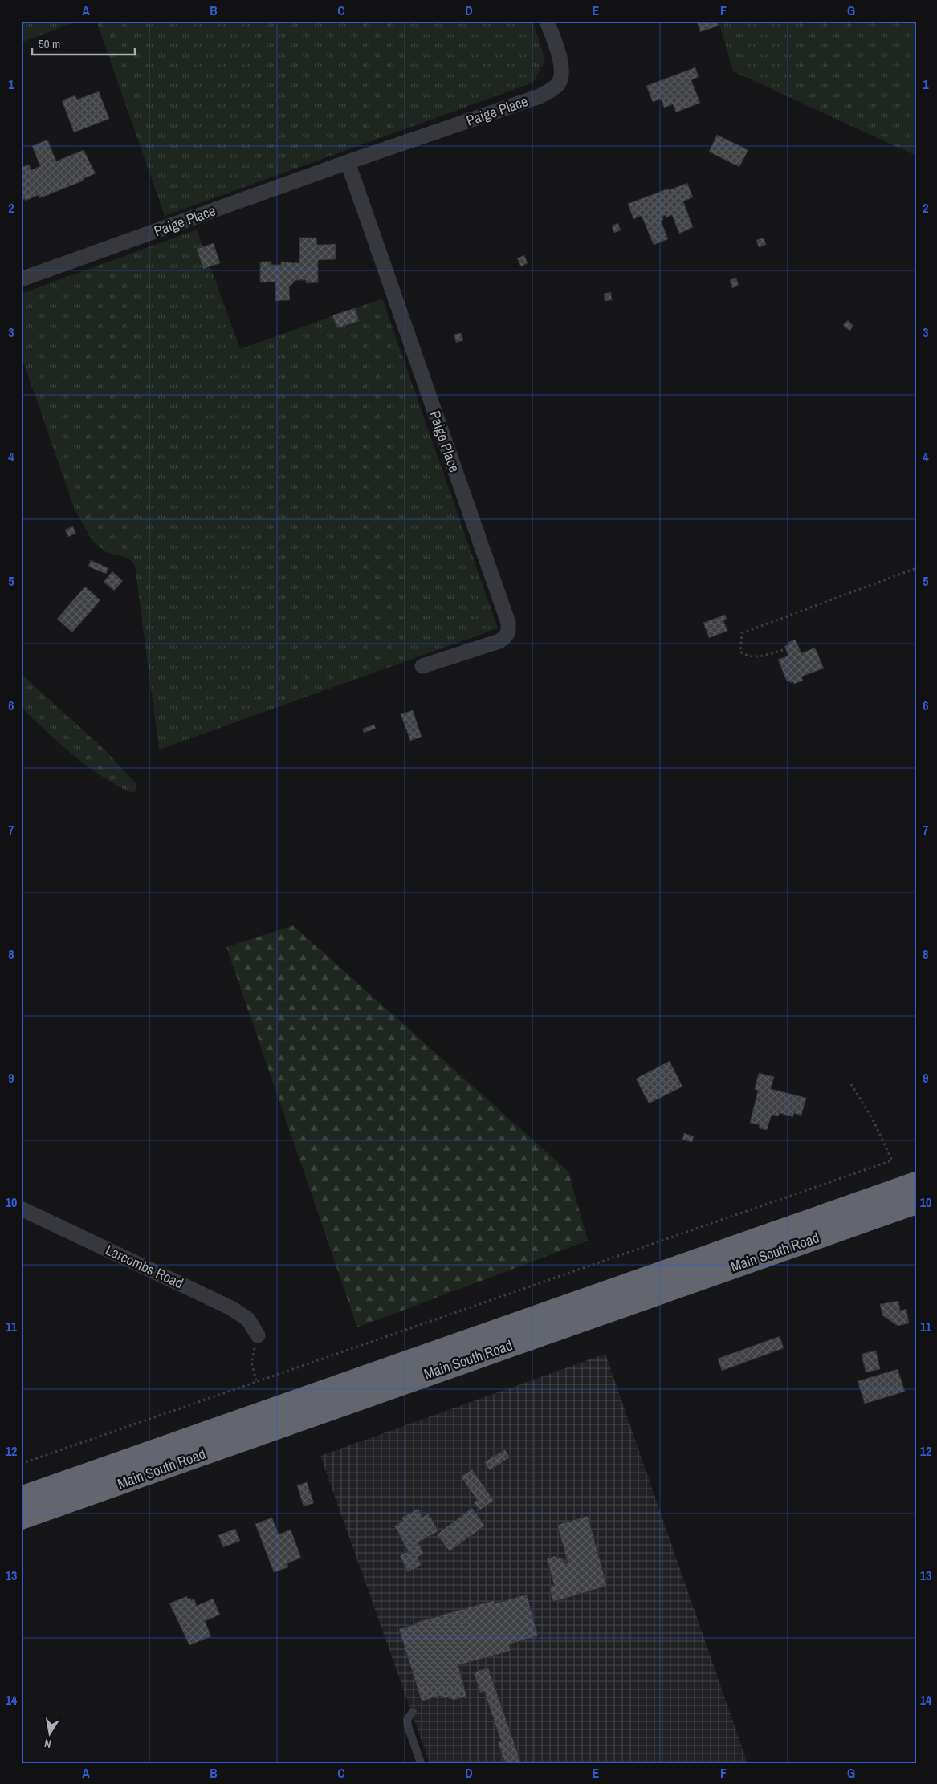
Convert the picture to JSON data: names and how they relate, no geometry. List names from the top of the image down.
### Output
{
  "streets": {
    "highway": ["Main South Road"],
    "street": ["Paige Place", "Larcombs Road"]
  },
  "scale_bar": "50 m",
  "north": "bottom",
  "grid": {
    "columns": [
      "A",
      "B",
      "C",
      "D",
      "E",
      "F",
      "G"
    ],
    "rows": [
      "1",
      "2",
      "3",
      "4",
      "5",
      "6",
      "7",
      "8",
      "9",
      "10",
      "11",
      "12",
      "13",
      "14"
    ]
  }
}
